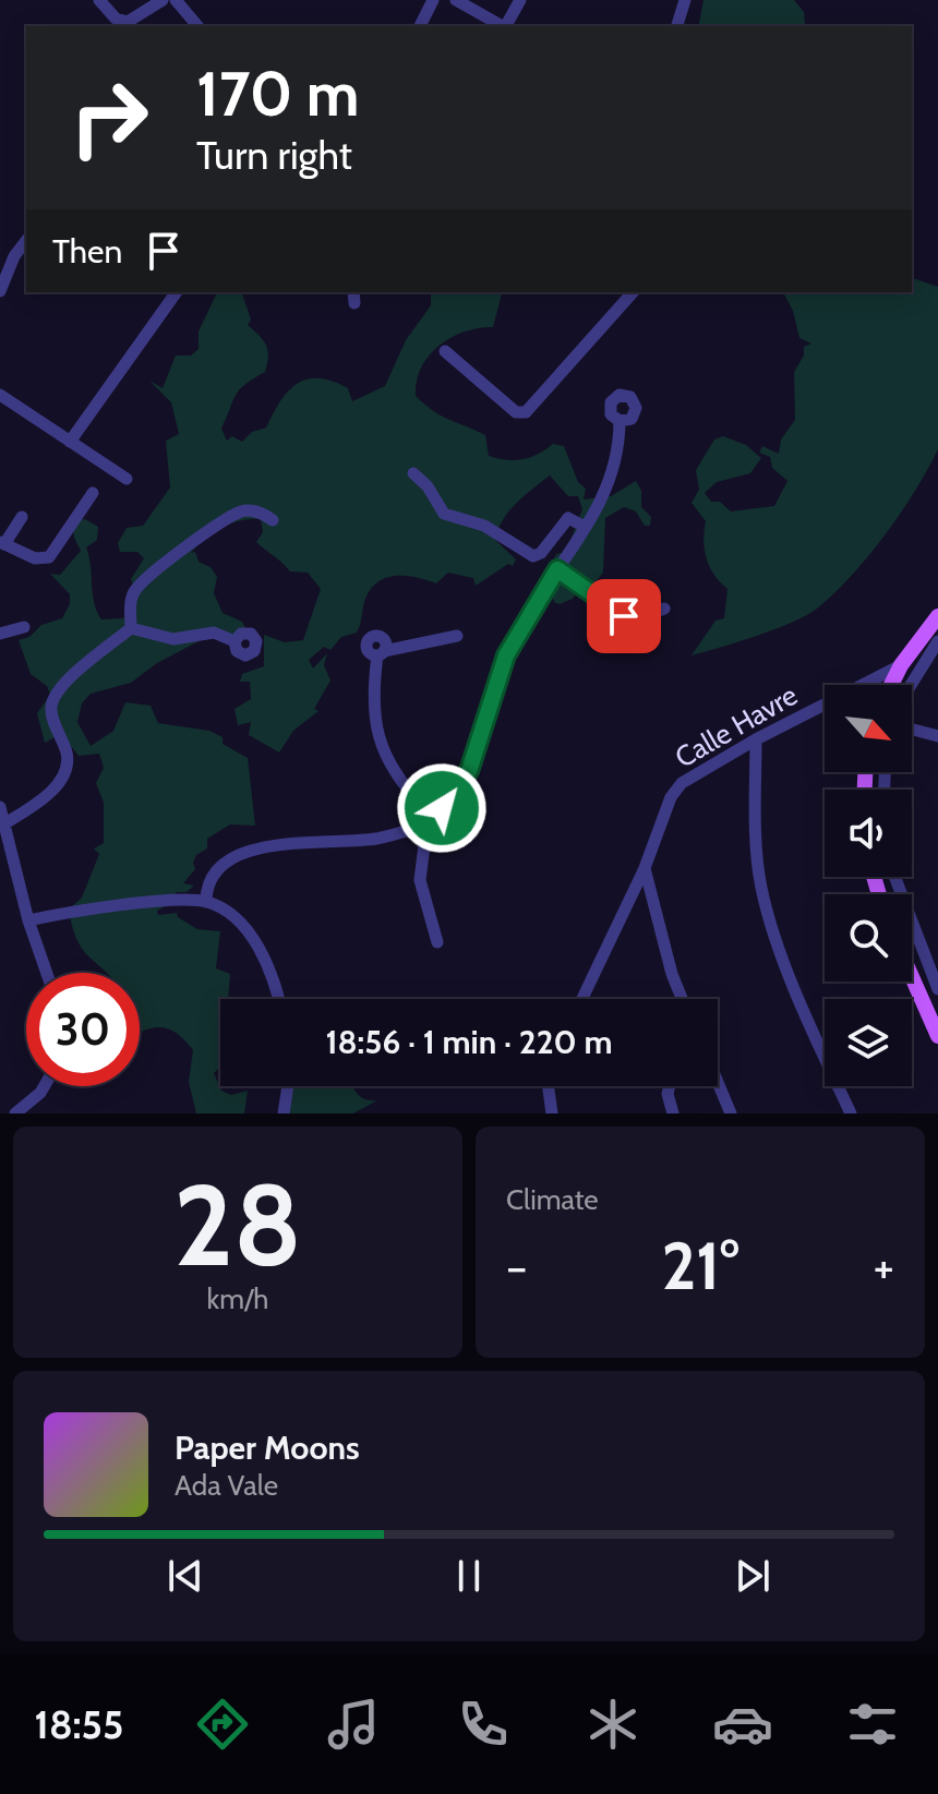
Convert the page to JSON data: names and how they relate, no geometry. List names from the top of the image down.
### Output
{
  "streets": {
    "street": ["Calle Havre"]
  },
  "north": "bottom right",
  "page": {
    "turn": ["170 m", "Turn right"],
    "then": "Then",
    "limit": "30",
    "trip": "18:56 · 1 min · 220 m",
    "tile": [
      ["28", "km/h"],
      "Climate"
    ],
    "heat": ["−", "21°", "+"],
    "song": ["Paper Moons", "Ada Vale"],
    "tabs": "18:55"
  }
}
